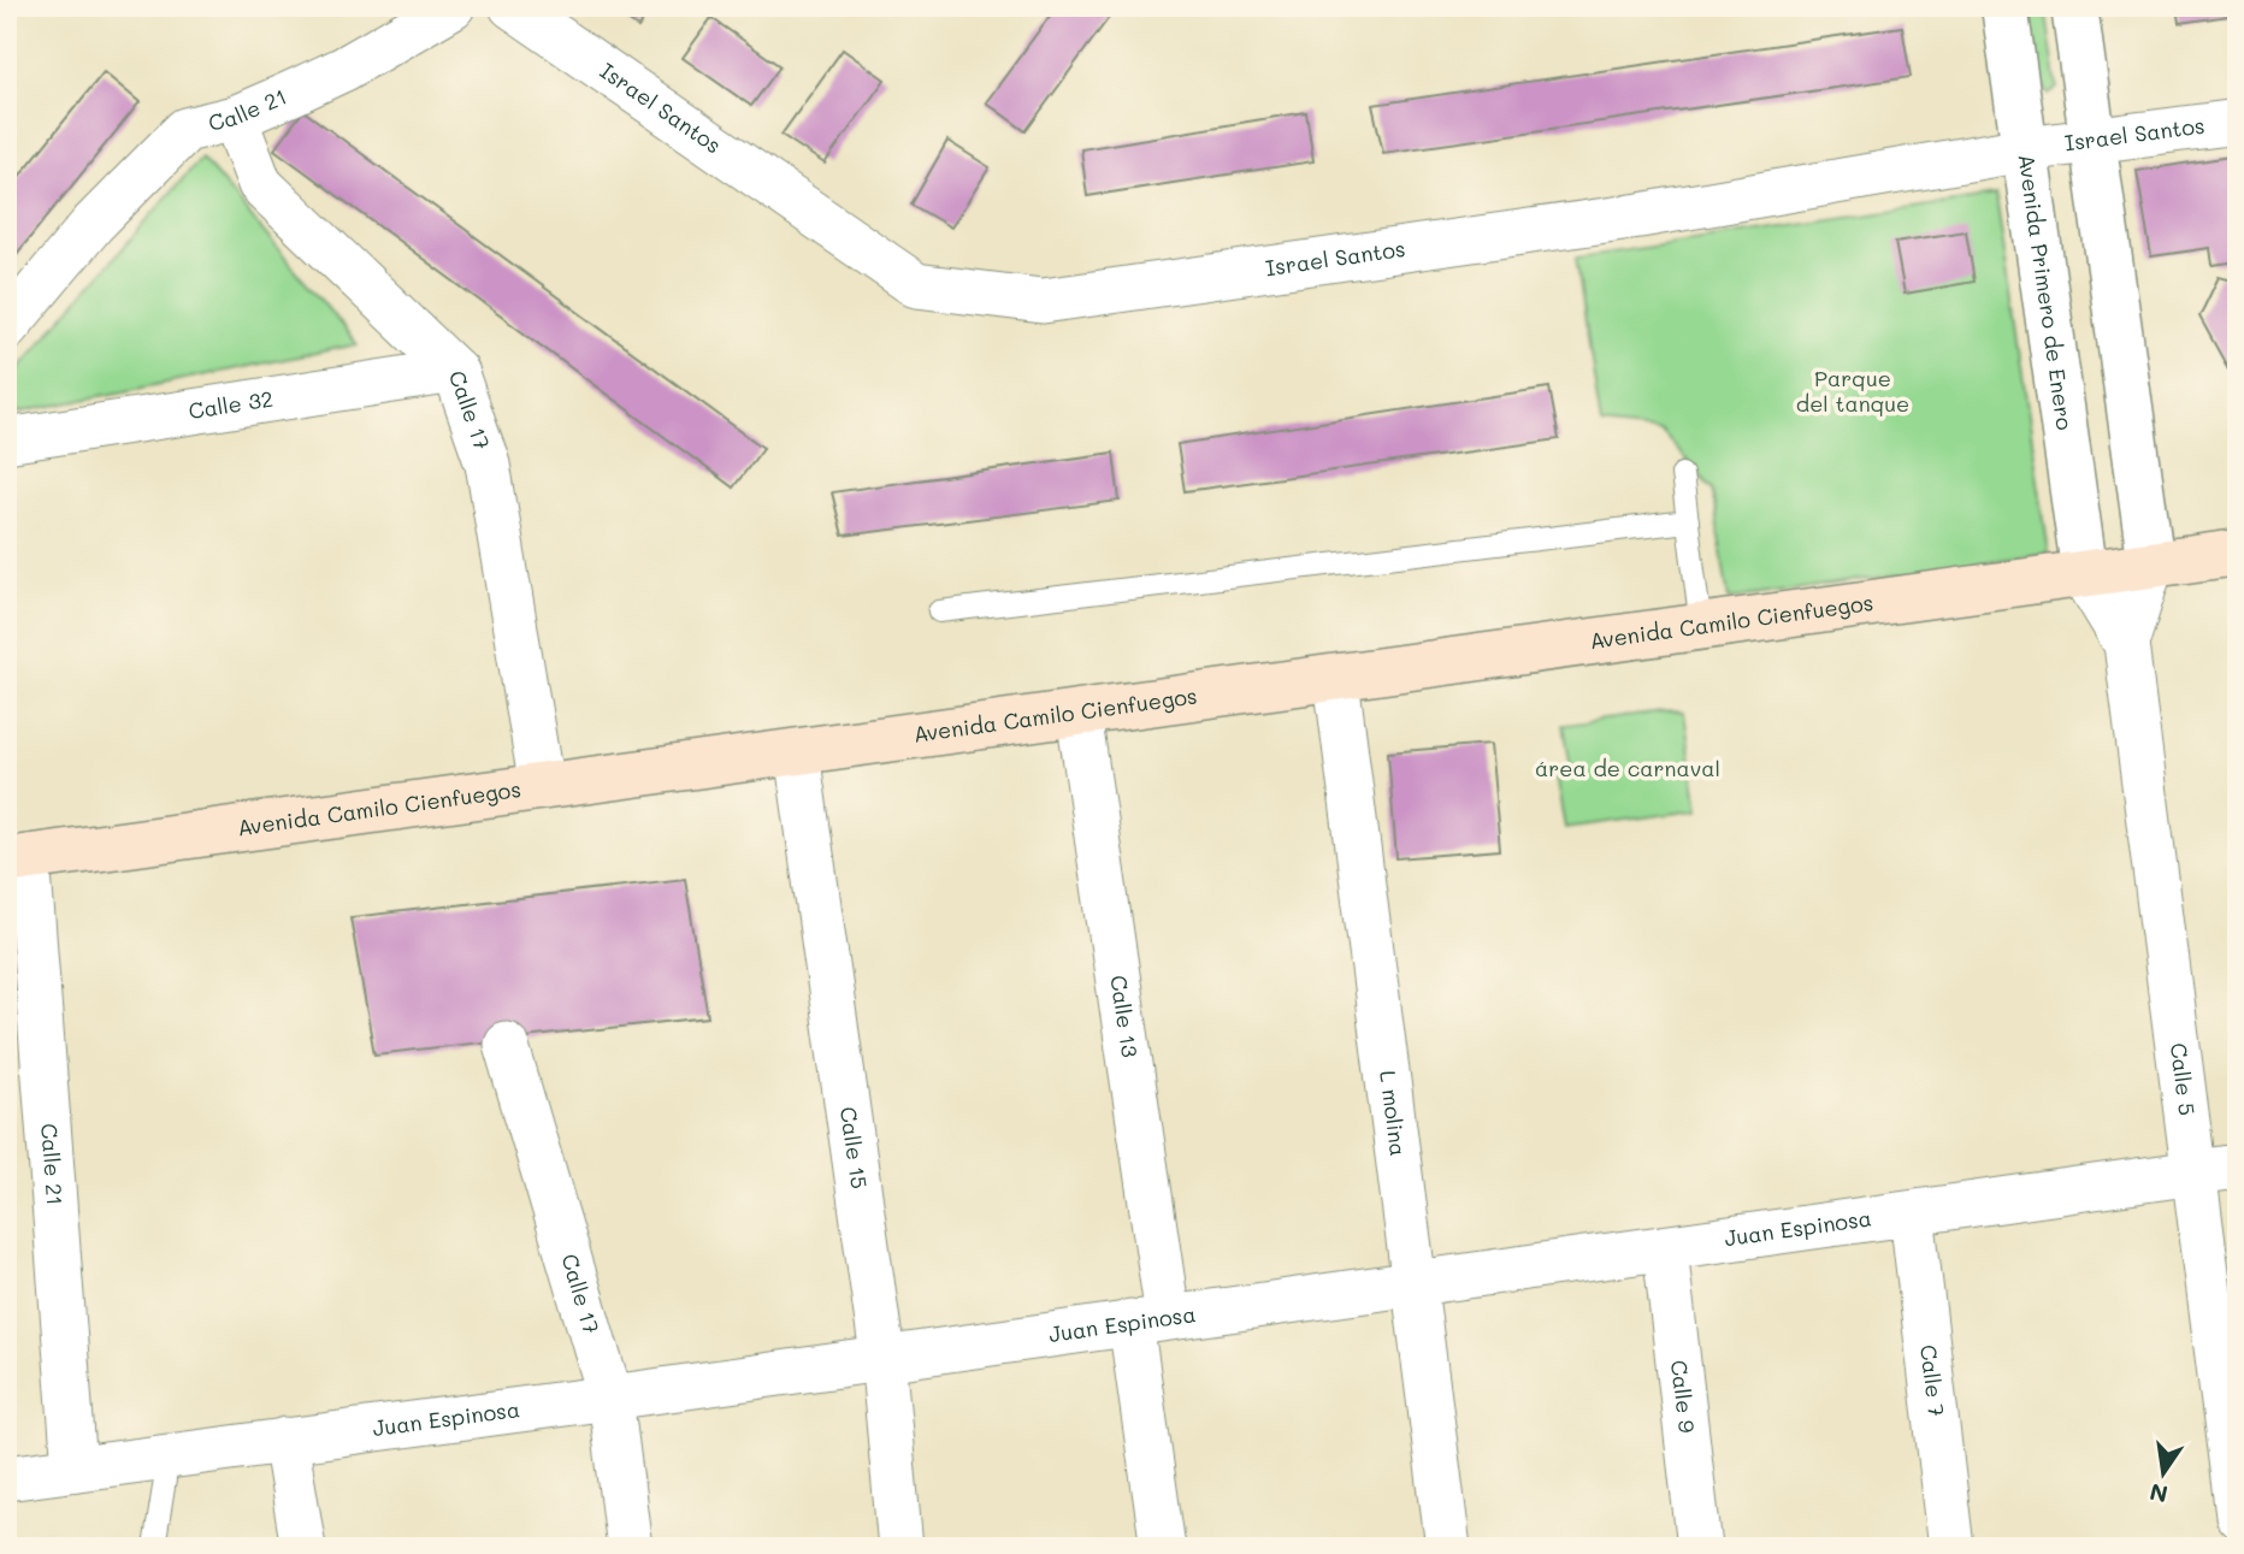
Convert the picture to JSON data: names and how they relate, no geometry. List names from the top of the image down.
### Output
{
  "streets": {
    "main road": ["Avenida Camilo Cienfuegos"],
    "street": [
      "Calle 21",
      "Israel Santos",
      "Avenida Primero de Enero",
      "Calle 32",
      "Calle 17",
      "Calle 13",
      "Calle 5",
      "L molina",
      "Calle 15",
      "Juan Espinosa",
      "Calle 7",
      "Calle 9"
    ]
  },
  "crossings": [
    ["Calle 21", "Calle 17"],
    ["Calle 21", "Avenida Camilo Cienfuegos"],
    ["Calle 21", "Juan Espinosa"],
    ["Israel Santos", "Avenida Primero de Enero"],
    ["Avenida Primero de Enero", "Avenida Camilo Cienfuegos"],
    ["Avenida Primero de Enero", "Calle 5"],
    ["Calle 32", "Calle 17"],
    ["Calle 17", "Avenida Camilo Cienfuegos"],
    ["Calle 17", "Juan Espinosa"],
    ["Avenida Camilo Cienfuegos", "Calle 13"],
    ["Avenida Camilo Cienfuegos", "Calle 5"],
    ["Avenida Camilo Cienfuegos", "L molina"],
    ["Avenida Camilo Cienfuegos", "Calle 15"],
    ["Calle 13", "Juan Espinosa"],
    ["Calle 5", "Juan Espinosa"],
    ["L molina", "Juan Espinosa"],
    ["Calle 15", "Juan Espinosa"],
    ["Juan Espinosa", "Calle 7"],
    ["Juan Espinosa", "Calle 9"]
  ],
  "parks": ["Parque del tanque", "área de carnaval"],
  "north": "bottom"
}
